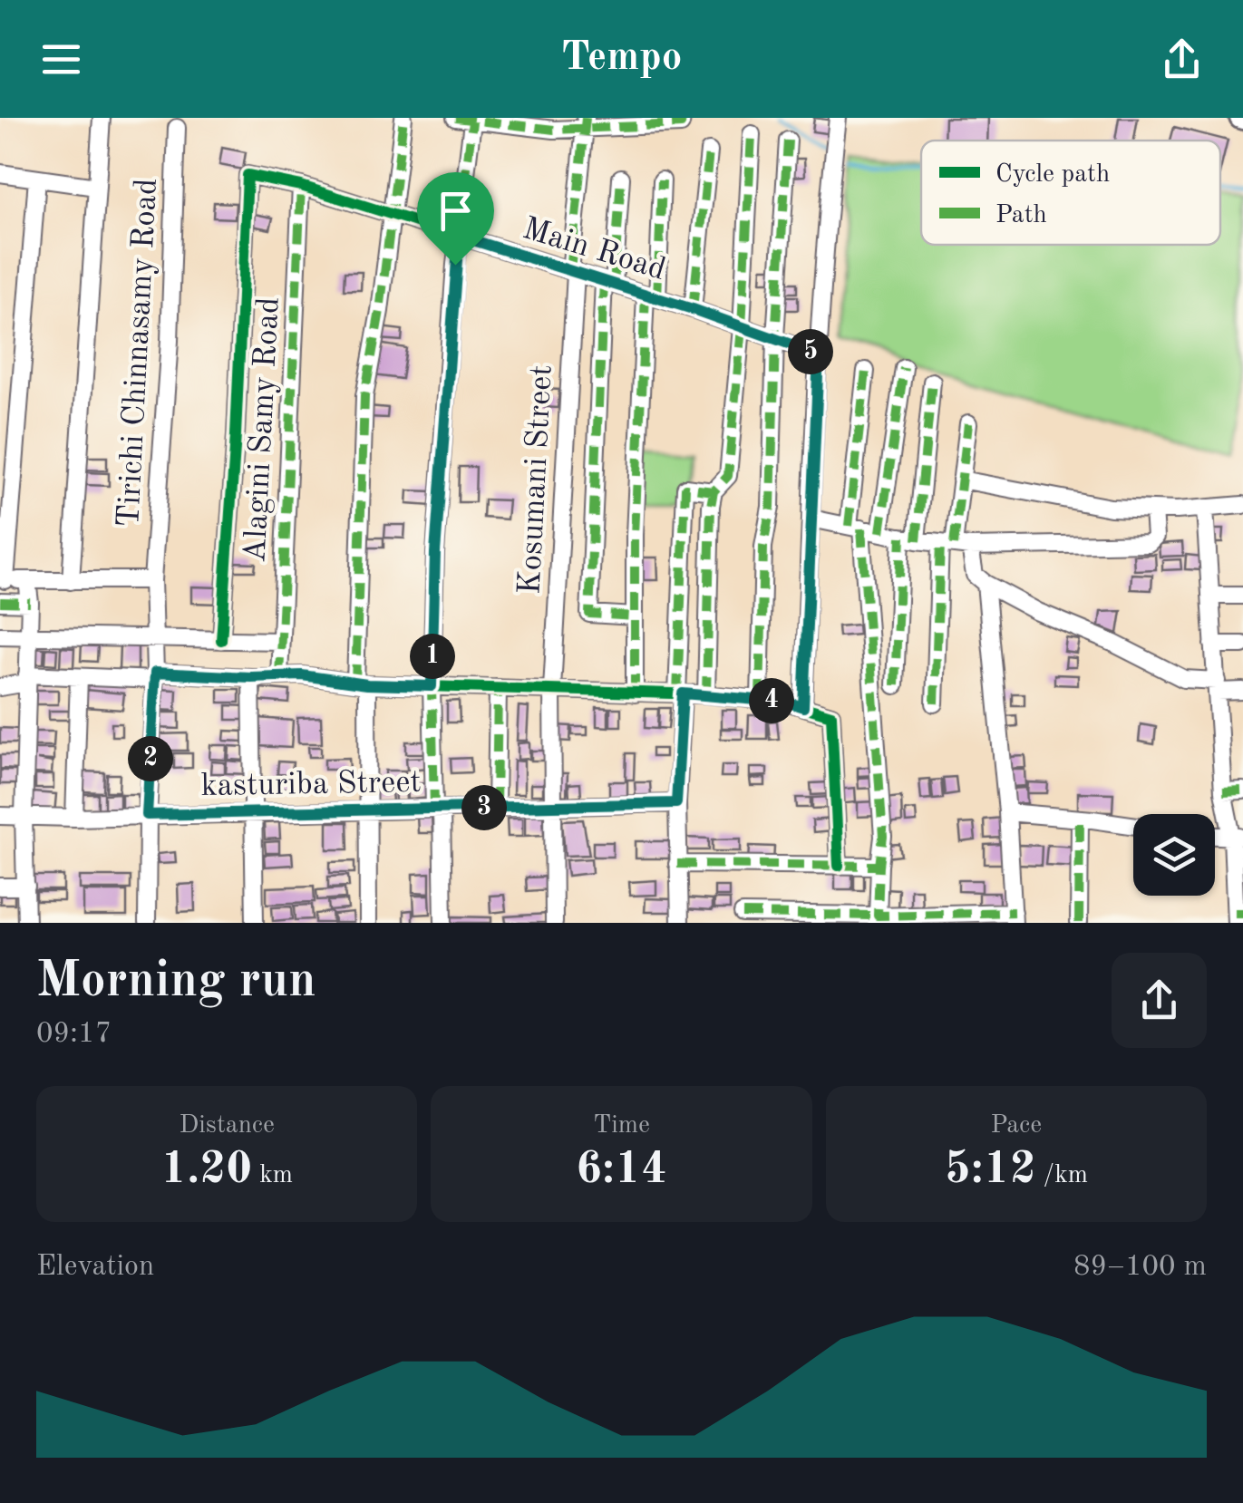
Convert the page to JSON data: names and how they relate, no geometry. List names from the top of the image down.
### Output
{
  "streets": {
    "street": [
      "Main Road",
      "Tirichi Chinnasamy Road",
      "Alagini Samy Road",
      "Kosumani Street",
      "kasturiba Street"
    ]
  },
  "crossings": [
    ["Main Road", "Alagini Samy Road"],
    ["Main Road", "Kosumani Street"],
    ["Tirichi Chinnasamy Road", "kasturiba Street"],
    ["Kosumani Street", "kasturiba Street"]
  ],
  "legend": ["Cycle path", "Path"],
  "page": {
    "header": "Tempo",
    "pins": [
      "5",
      "1",
      "4",
      "2",
      "3"
    ],
    "heading": ["Morning run", "09:17"],
    "stats": [
      ["Distance", "1.20 km"],
      ["Time", "6:14"],
      ["Pace", "5:12 /km"]
    ],
    "chart": ["Elevation", "89–100 m"]
  }
}
